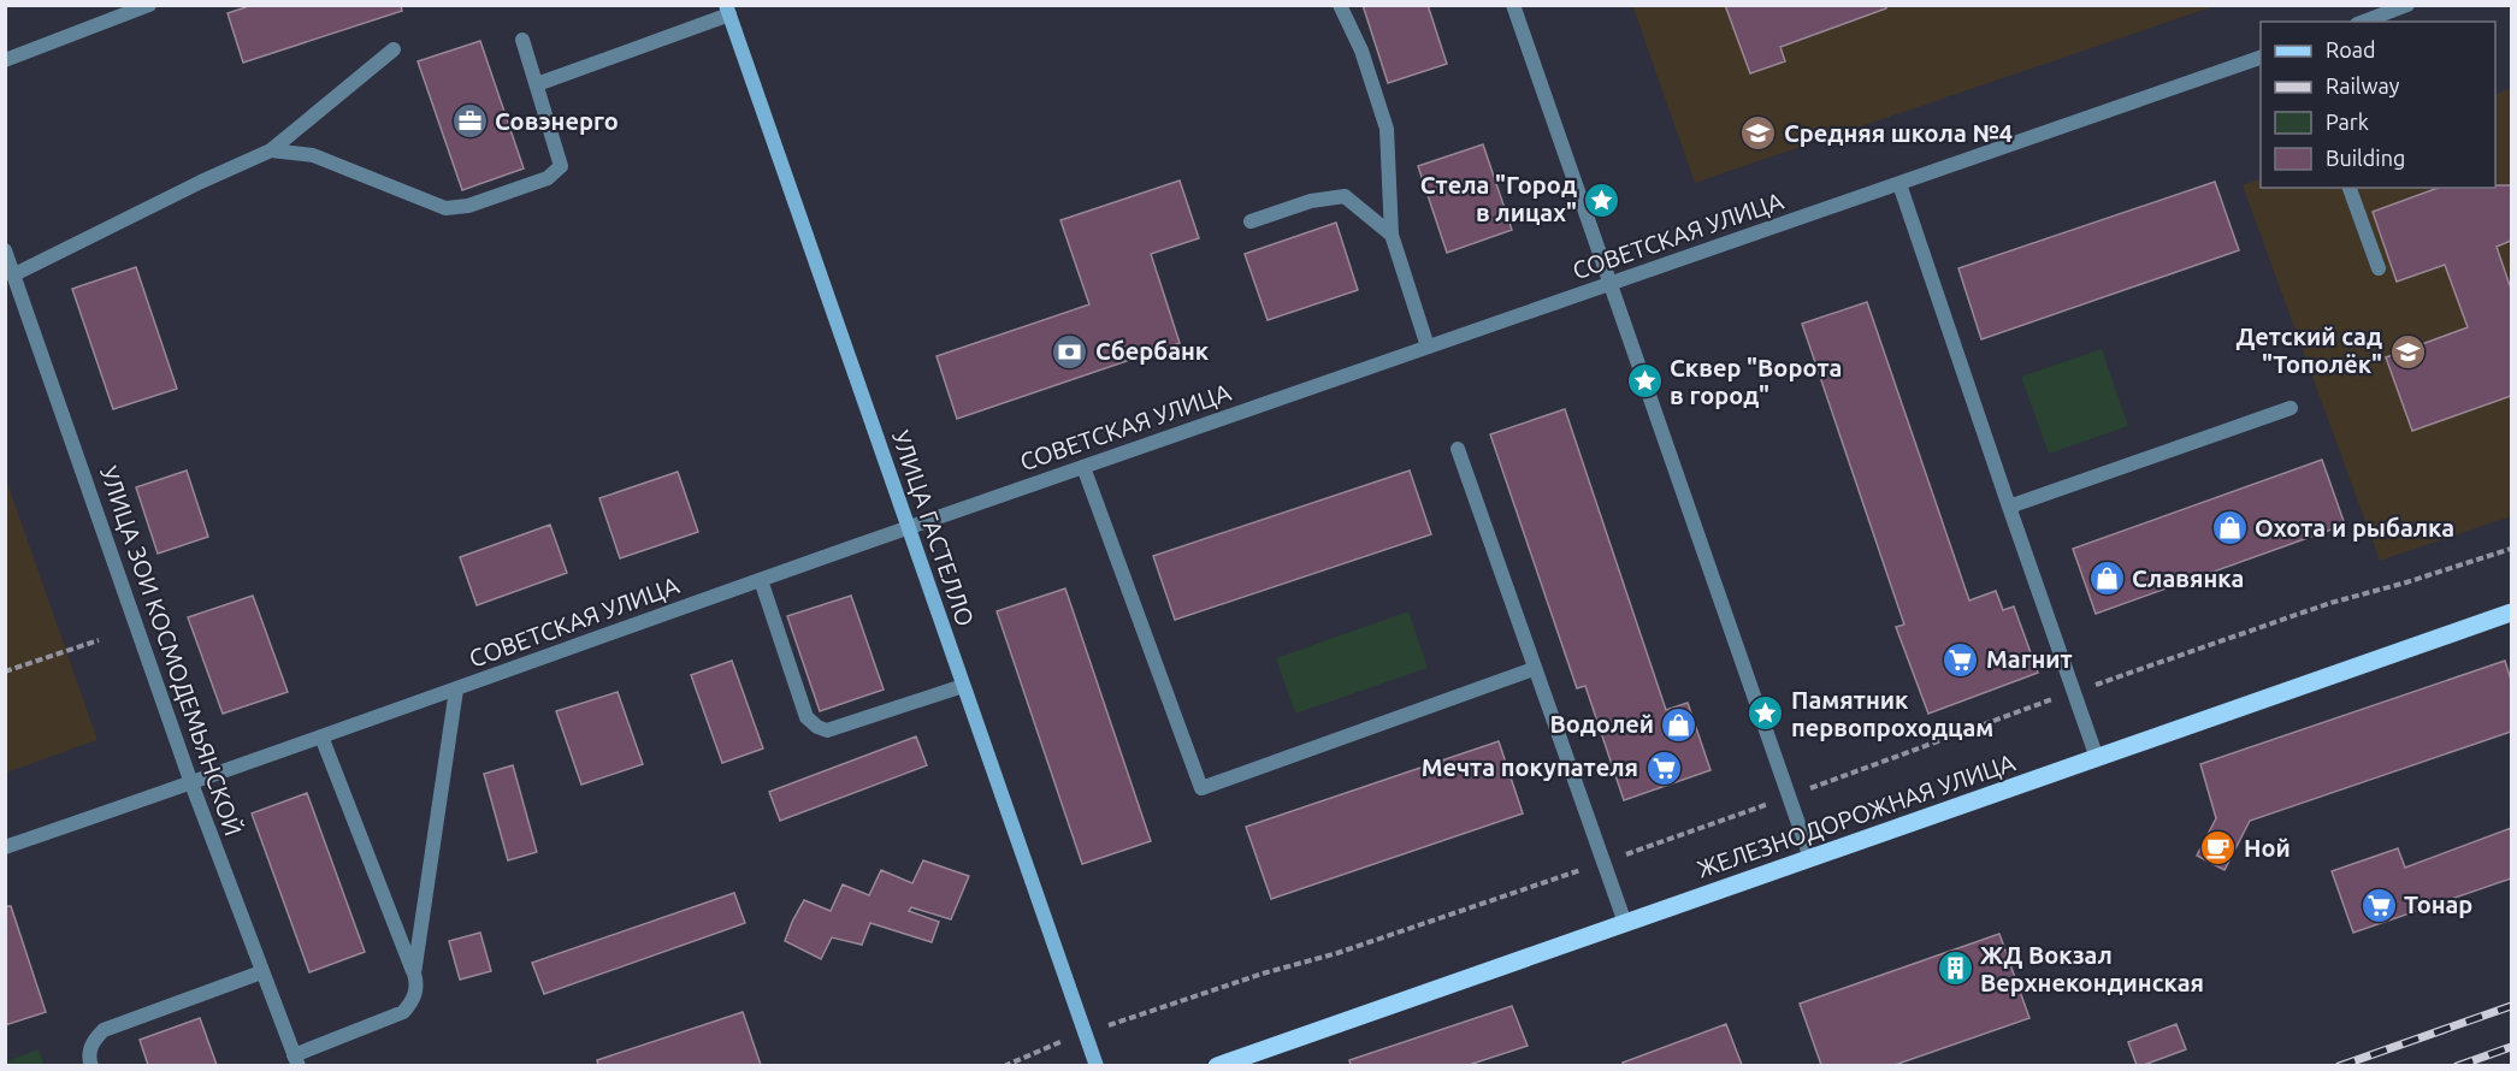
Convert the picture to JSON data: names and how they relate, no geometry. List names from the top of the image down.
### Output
{
  "streets": {
    "main road": ["УЛИЦА ГАСТЕЛЛО", "ЖЕЛЕЗНОДОРОЖНАЯ УЛИЦА"],
    "street": ["СОВЕТСКАЯ УЛИЦА", "УЛИЦА ЗОИ КОСМОДЕМЬЯНСКОЙ"]
  },
  "crossings": [
    ["СОВЕТСКАЯ УЛИЦА", "УЛИЦА ГАСТЕЛЛО"],
    ["СОВЕТСКАЯ УЛИЦА", "УЛИЦА ЗОИ КОСМОДЕМЬЯНСКОЙ"]
  ],
  "places": {
    "office": ["Совэнерго"],
    "school or university": ["Средняя школа №4", "Детский сад \"Тополёк\""],
    "place": ["Стела \"Город в лицах\"", "Сквер \"Ворота в город\"", "Памятник первопроходцам"],
    "bank": ["Сбербанк"],
    "shop": ["Охота и рыбалка", "Славянка", "Водолей"],
    "supermarket": ["Магнит", "Мечта покупателя", "Тонар"],
    "cafe": ["Ной"],
    "building": ["ЖД Вокзал Верхнекондинская"]
  },
  "legend": [
    "Road",
    "Railway",
    "Park",
    "Building"
  ]
}
